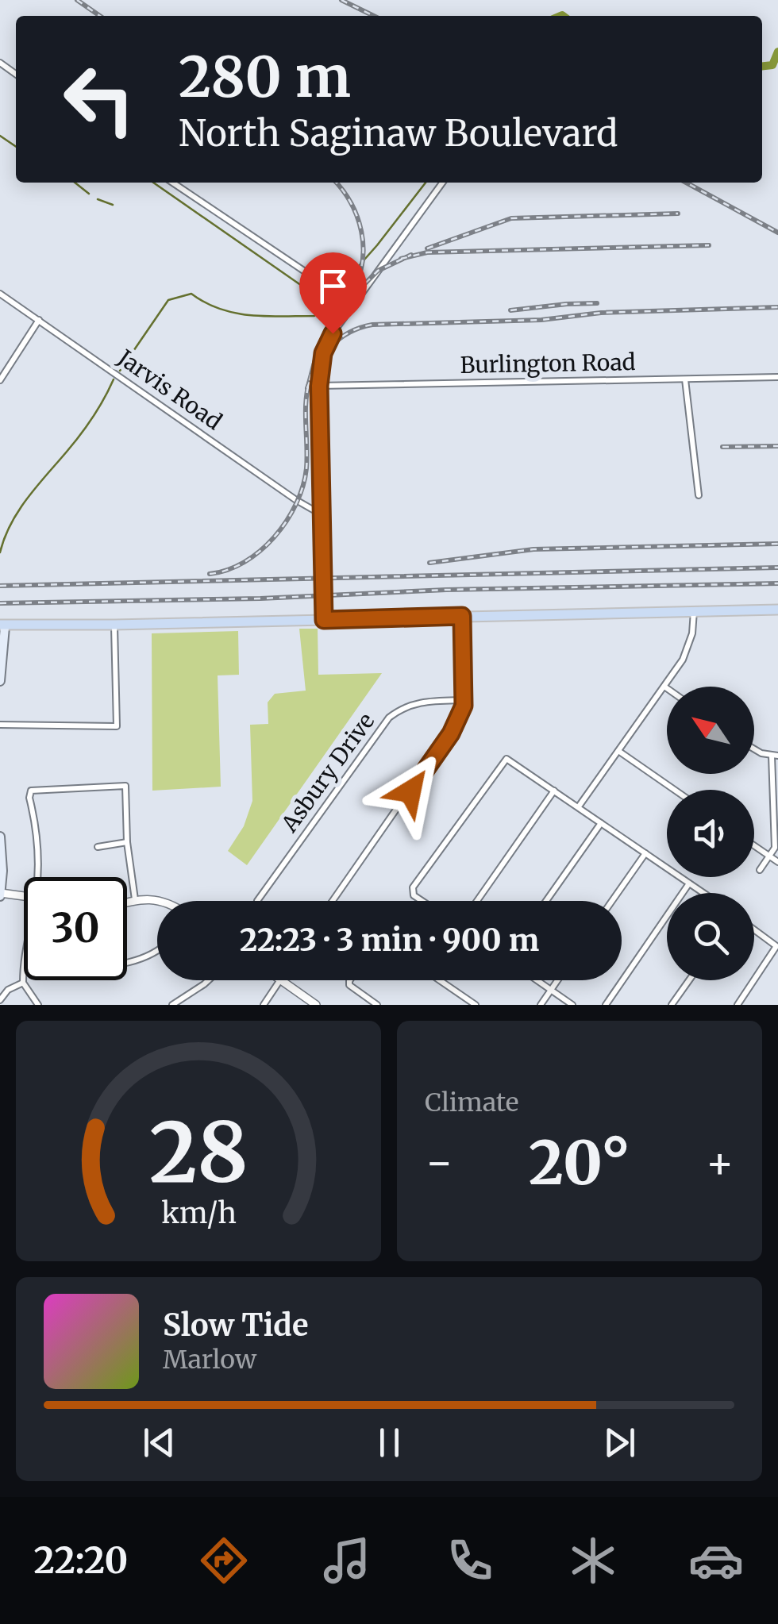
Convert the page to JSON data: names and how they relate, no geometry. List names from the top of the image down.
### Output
{
  "streets": {
    "street": ["Burlington Road", "Jarvis Road", "Asbury Drive"]
  },
  "north": "top left",
  "page": {
    "turn": ["280 m", "North Saginaw Boulevard"],
    "limit": "30",
    "trip": "22:23 · 3 min · 900 m",
    "tile": "Climate",
    "heat": ["−", "20°", "+"],
    "song": ["Slow Tide", "Marlow"],
    "tabs": "22:20",
    "gauge": ["28", "km/h"]
  }
}
